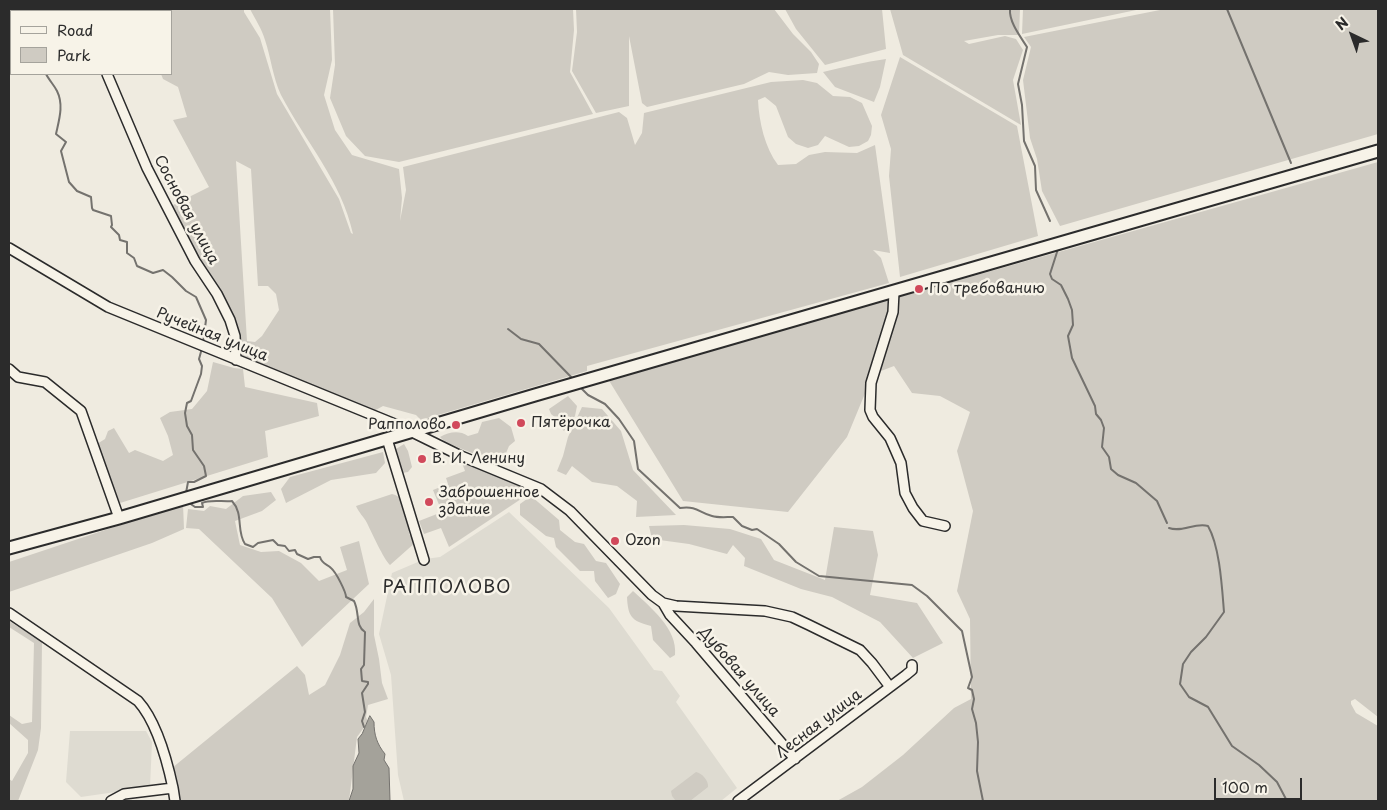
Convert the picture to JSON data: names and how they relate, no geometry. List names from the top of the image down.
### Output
{
  "streets": {
    "street": [
      "Сосновая улица",
      "Ручейная улица",
      "Дубовая улица",
      "Лесная улица"
    ]
  },
  "crossings": [
    ["Сосновая улица", "Ручейная улица"],
    ["Ручейная улица", "Дубовая улица"],
    ["Дубовая улица", "Лесная улица"]
  ],
  "districts": ["РАППОЛОВО"],
  "places": [
    "По требованию",
    "Пятёрочка",
    "Рапполово",
    "В. И. Ленину",
    "Заброшенное здание",
    "Ozon"
  ],
  "legend": ["Road", "Park"],
  "scale_bar": "100 m",
  "north": "top left"
}
